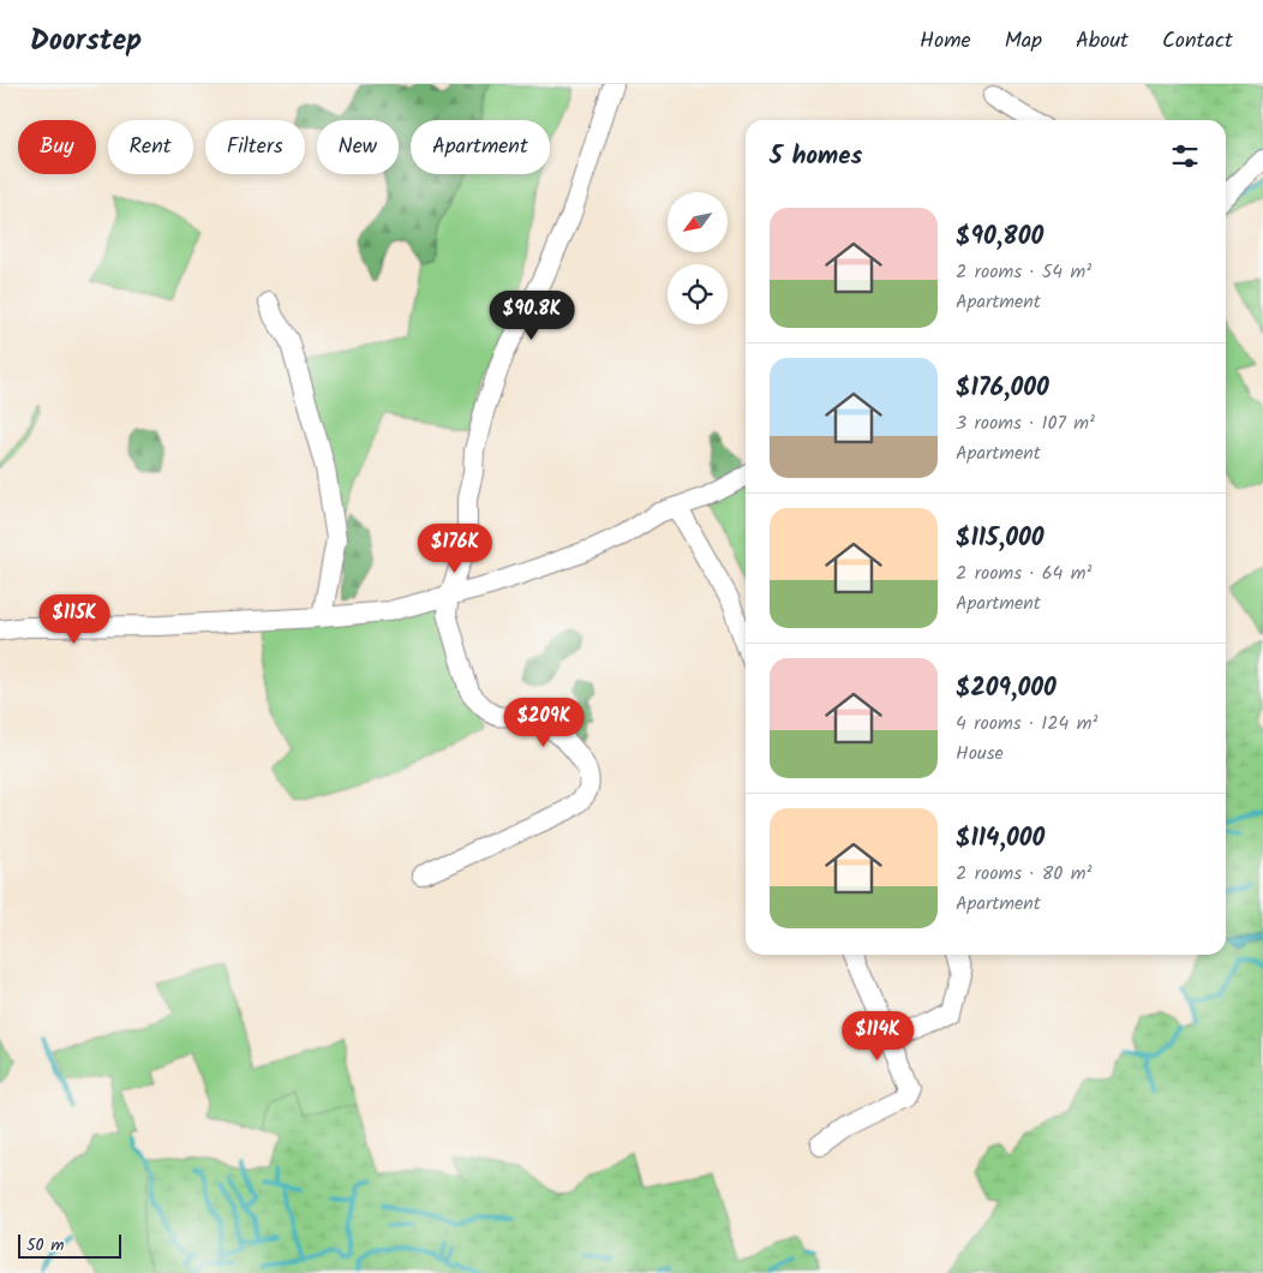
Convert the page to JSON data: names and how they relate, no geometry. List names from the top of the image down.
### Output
{
  "scale_bar": "50 m",
  "north": "bottom left",
  "page": {
    "header": "Doorstep",
    "nav": [
      "Home",
      "Map",
      "About",
      "Contact"
    ],
    "chip": [
      "Buy",
      "Rent",
      "Filters",
      "New",
      "Apartment"
    ],
    "heading": "5 homes",
    "list": [
      {
        "name": "$90,800",
        "note": "2 rooms · 54 m² · Apartment"
      },
      {
        "name": "$176,000",
        "note": "3 rooms · 107 m² · Apartment"
      },
      {
        "name": "$115,000",
        "note": "2 rooms · 64 m² · Apartment"
      },
      {
        "name": "$209,000",
        "note": "4 rooms · 124 m² · House"
      },
      {
        "name": "$114,000",
        "note": "2 rooms · 80 m² · Apartment"
      }
    ],
    "price": [
      "$90.8K",
      "$176K",
      "$115K",
      "$209K",
      "$114K"
    ],
    "scale": "50 m"
  }
}
